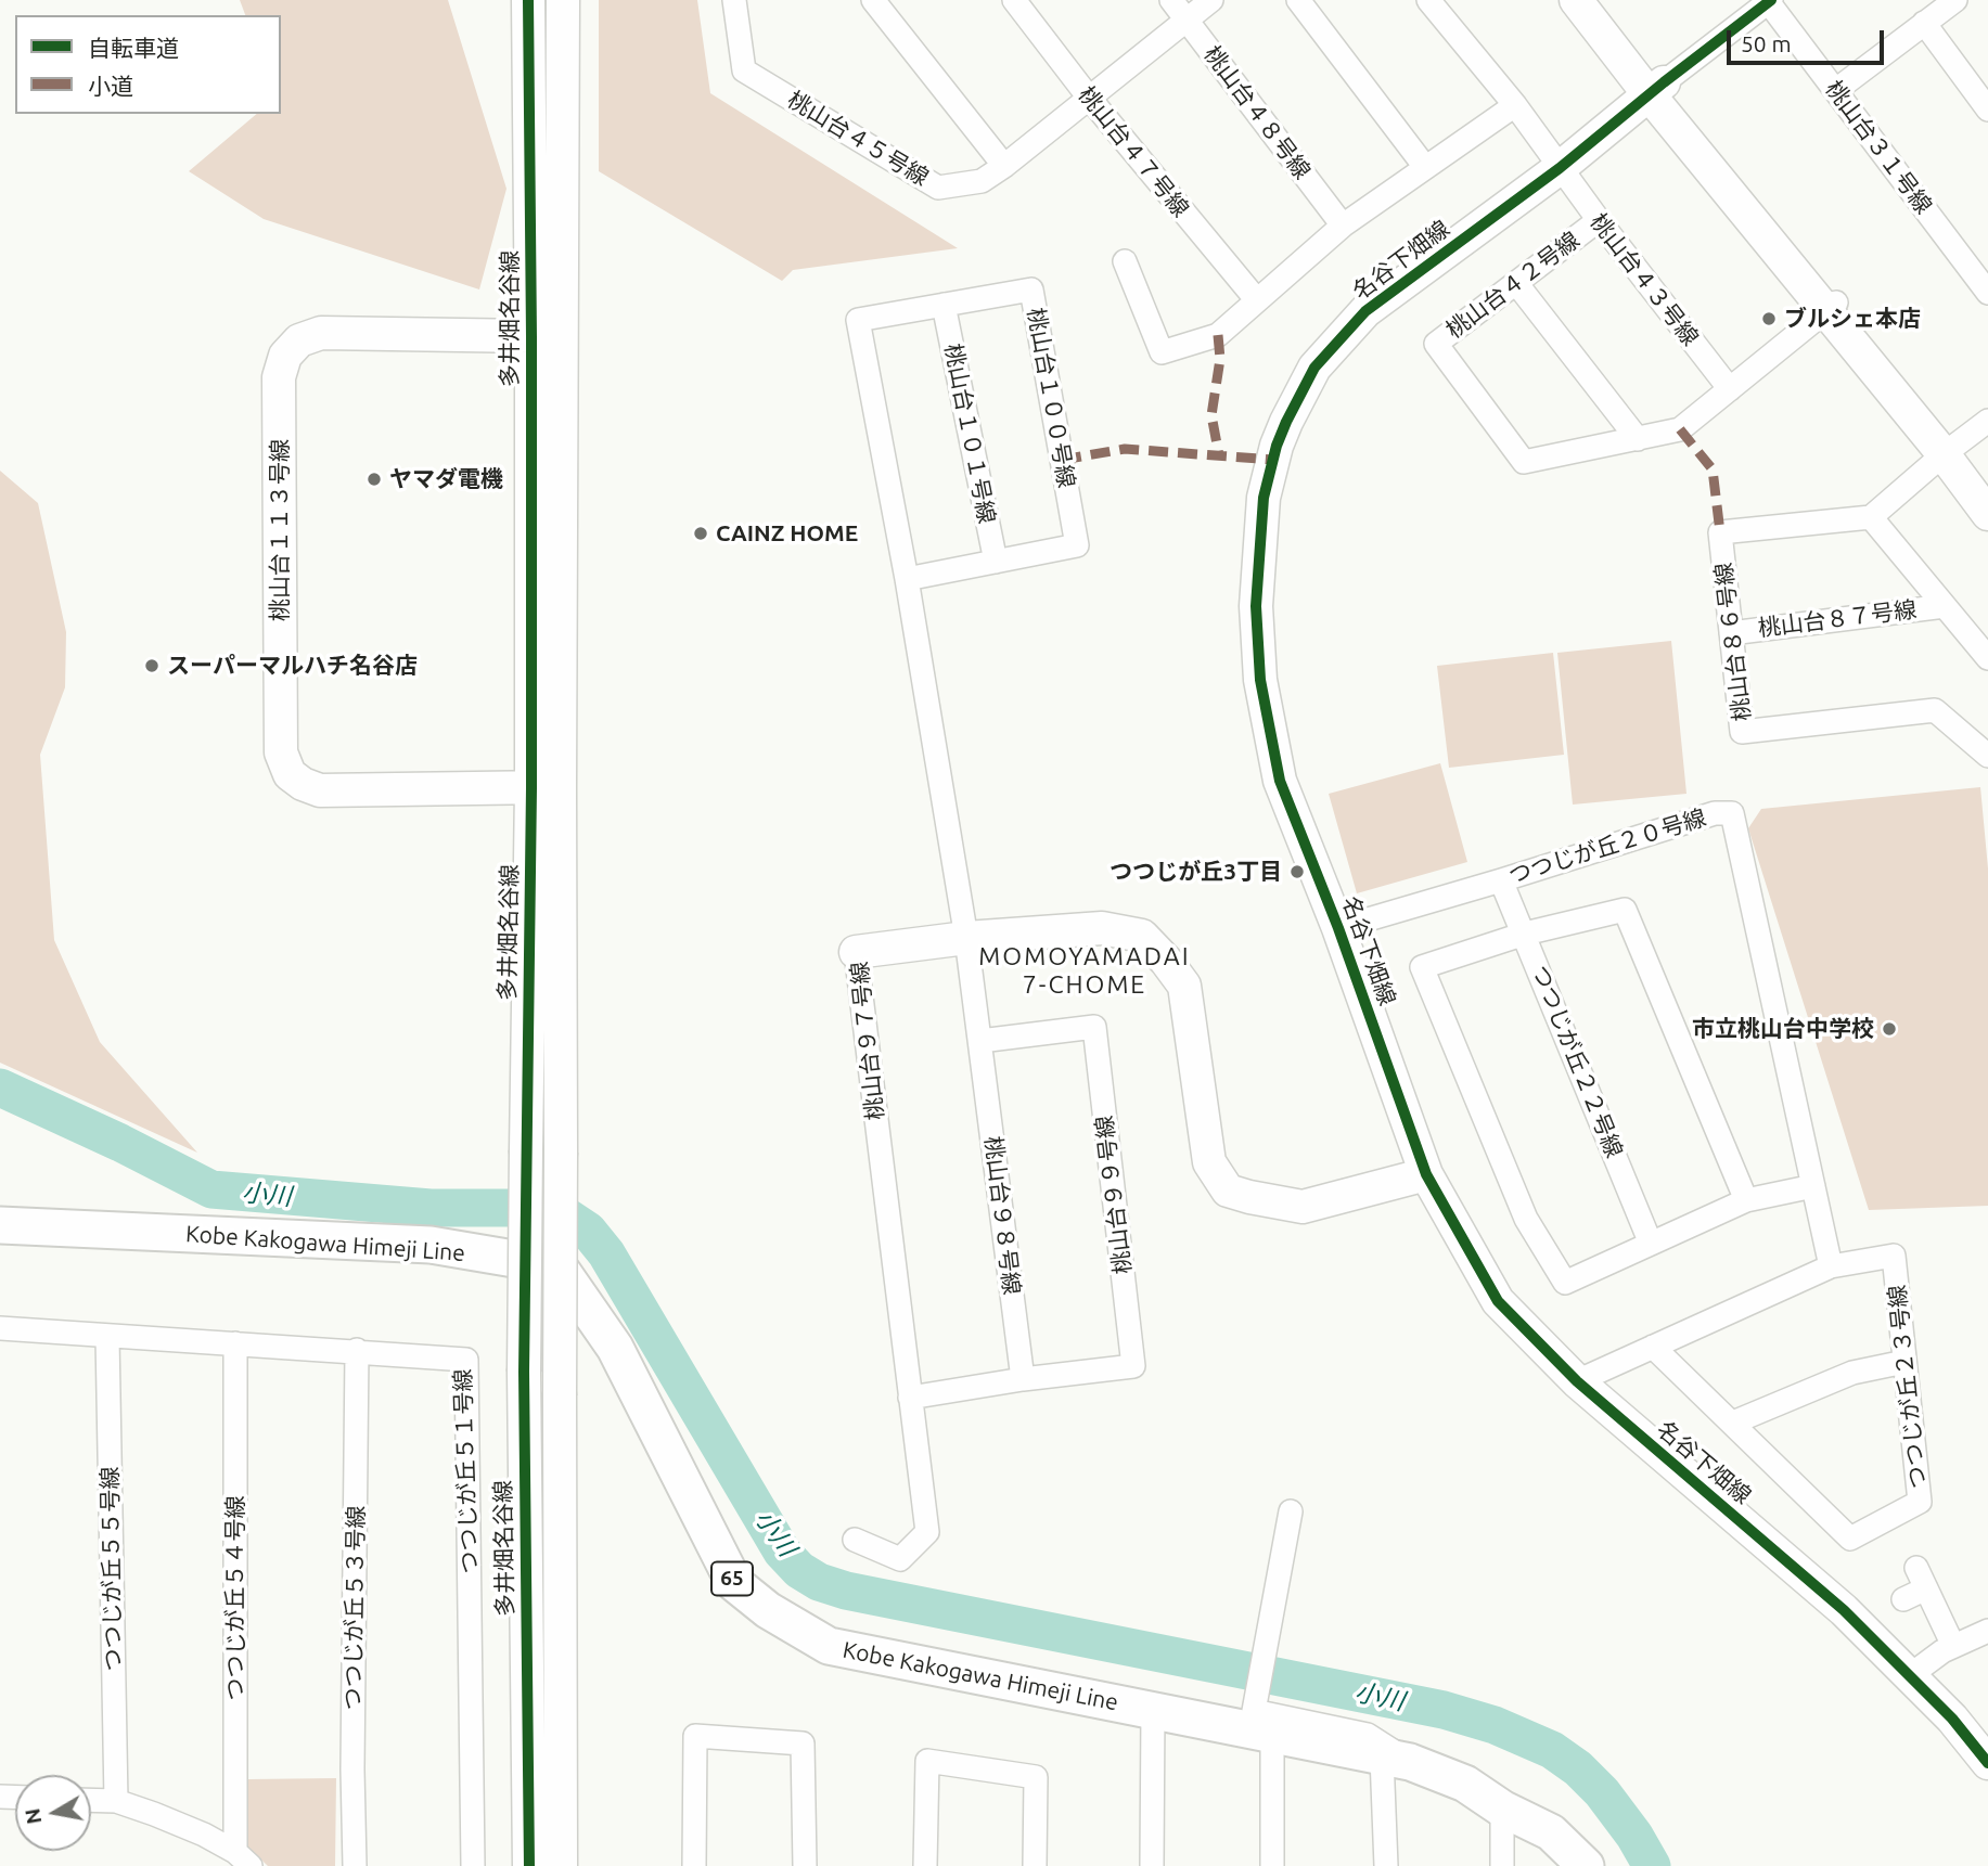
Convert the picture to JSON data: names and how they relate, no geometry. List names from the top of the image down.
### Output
{
  "streets": {
    "main road": ["Kobe Kakogawa Himeji Line", "65"],
    "street": [
      "桃山台４８号線",
      "桃山台４５号線",
      "桃山台３１号線",
      "桃山台４７号線",
      "名谷下畑線",
      "桃山台４３号線",
      "桃山台４２号線",
      "多井畑名谷線",
      "桃山台１００号線",
      "桃山台１０１号線",
      "桃山台１１３号線",
      "桃山台８７号線",
      "桃山台８６号線",
      "つつじが丘２０号線",
      "桃山台９７号線",
      "つつじが丘２２号線",
      "桃山台９９号線",
      "桃山台９８号線",
      "つつじが丘２３号線",
      "つつじが丘５１号線",
      "つつじが丘５５号線",
      "つつじが丘５４号線",
      "つつじが丘５３号線"
    ]
  },
  "crossings": [
    ["桃山台４８号線", "桃山台４５号線"],
    ["桃山台４５号線", "桃山台４７号線"],
    ["名谷下畑線", "桃山台４３号線"],
    ["名谷下畑線", "つつじが丘２０号線"],
    ["名谷下畑線", "桃山台９７号線"],
    ["桃山台４３号線", "桃山台４２号線"],
    ["多井畑名谷線", "桃山台１１３号線"],
    ["桃山台１００号線", "桃山台１０１号線"],
    ["桃山台１００号線", "桃山台９７号線"],
    ["桃山台１００号線", "桃山台９８号線"],
    ["桃山台８７号線", "桃山台８６号線"],
    ["つつじが丘２０号線", "つつじが丘２２号線"],
    ["つつじが丘２０号線", "つつじが丘２３号線"],
    ["桃山台９７号線", "桃山台９８号線"],
    ["桃山台９９号線", "桃山台９８号線"],
    ["つつじが丘５１号線", "つつじが丘５５号線"],
    ["つつじが丘５１号線", "つつじが丘５４号線"],
    ["つつじが丘５１号線", "つつじが丘５３号線"]
  ],
  "districts": ["MOMOYAMADAI 7-CHOME"],
  "water": ["小川"],
  "places": [
    "ブルシェ本店",
    "ヤマダ電機",
    "CAINZ HOME",
    "スーパーマルハチ名谷店",
    "つつじが丘3丁目",
    "市立桃山台中学校"
  ],
  "legend": ["自転車道", "小道"],
  "scale_bar": "50 m",
  "north": "left"
}
